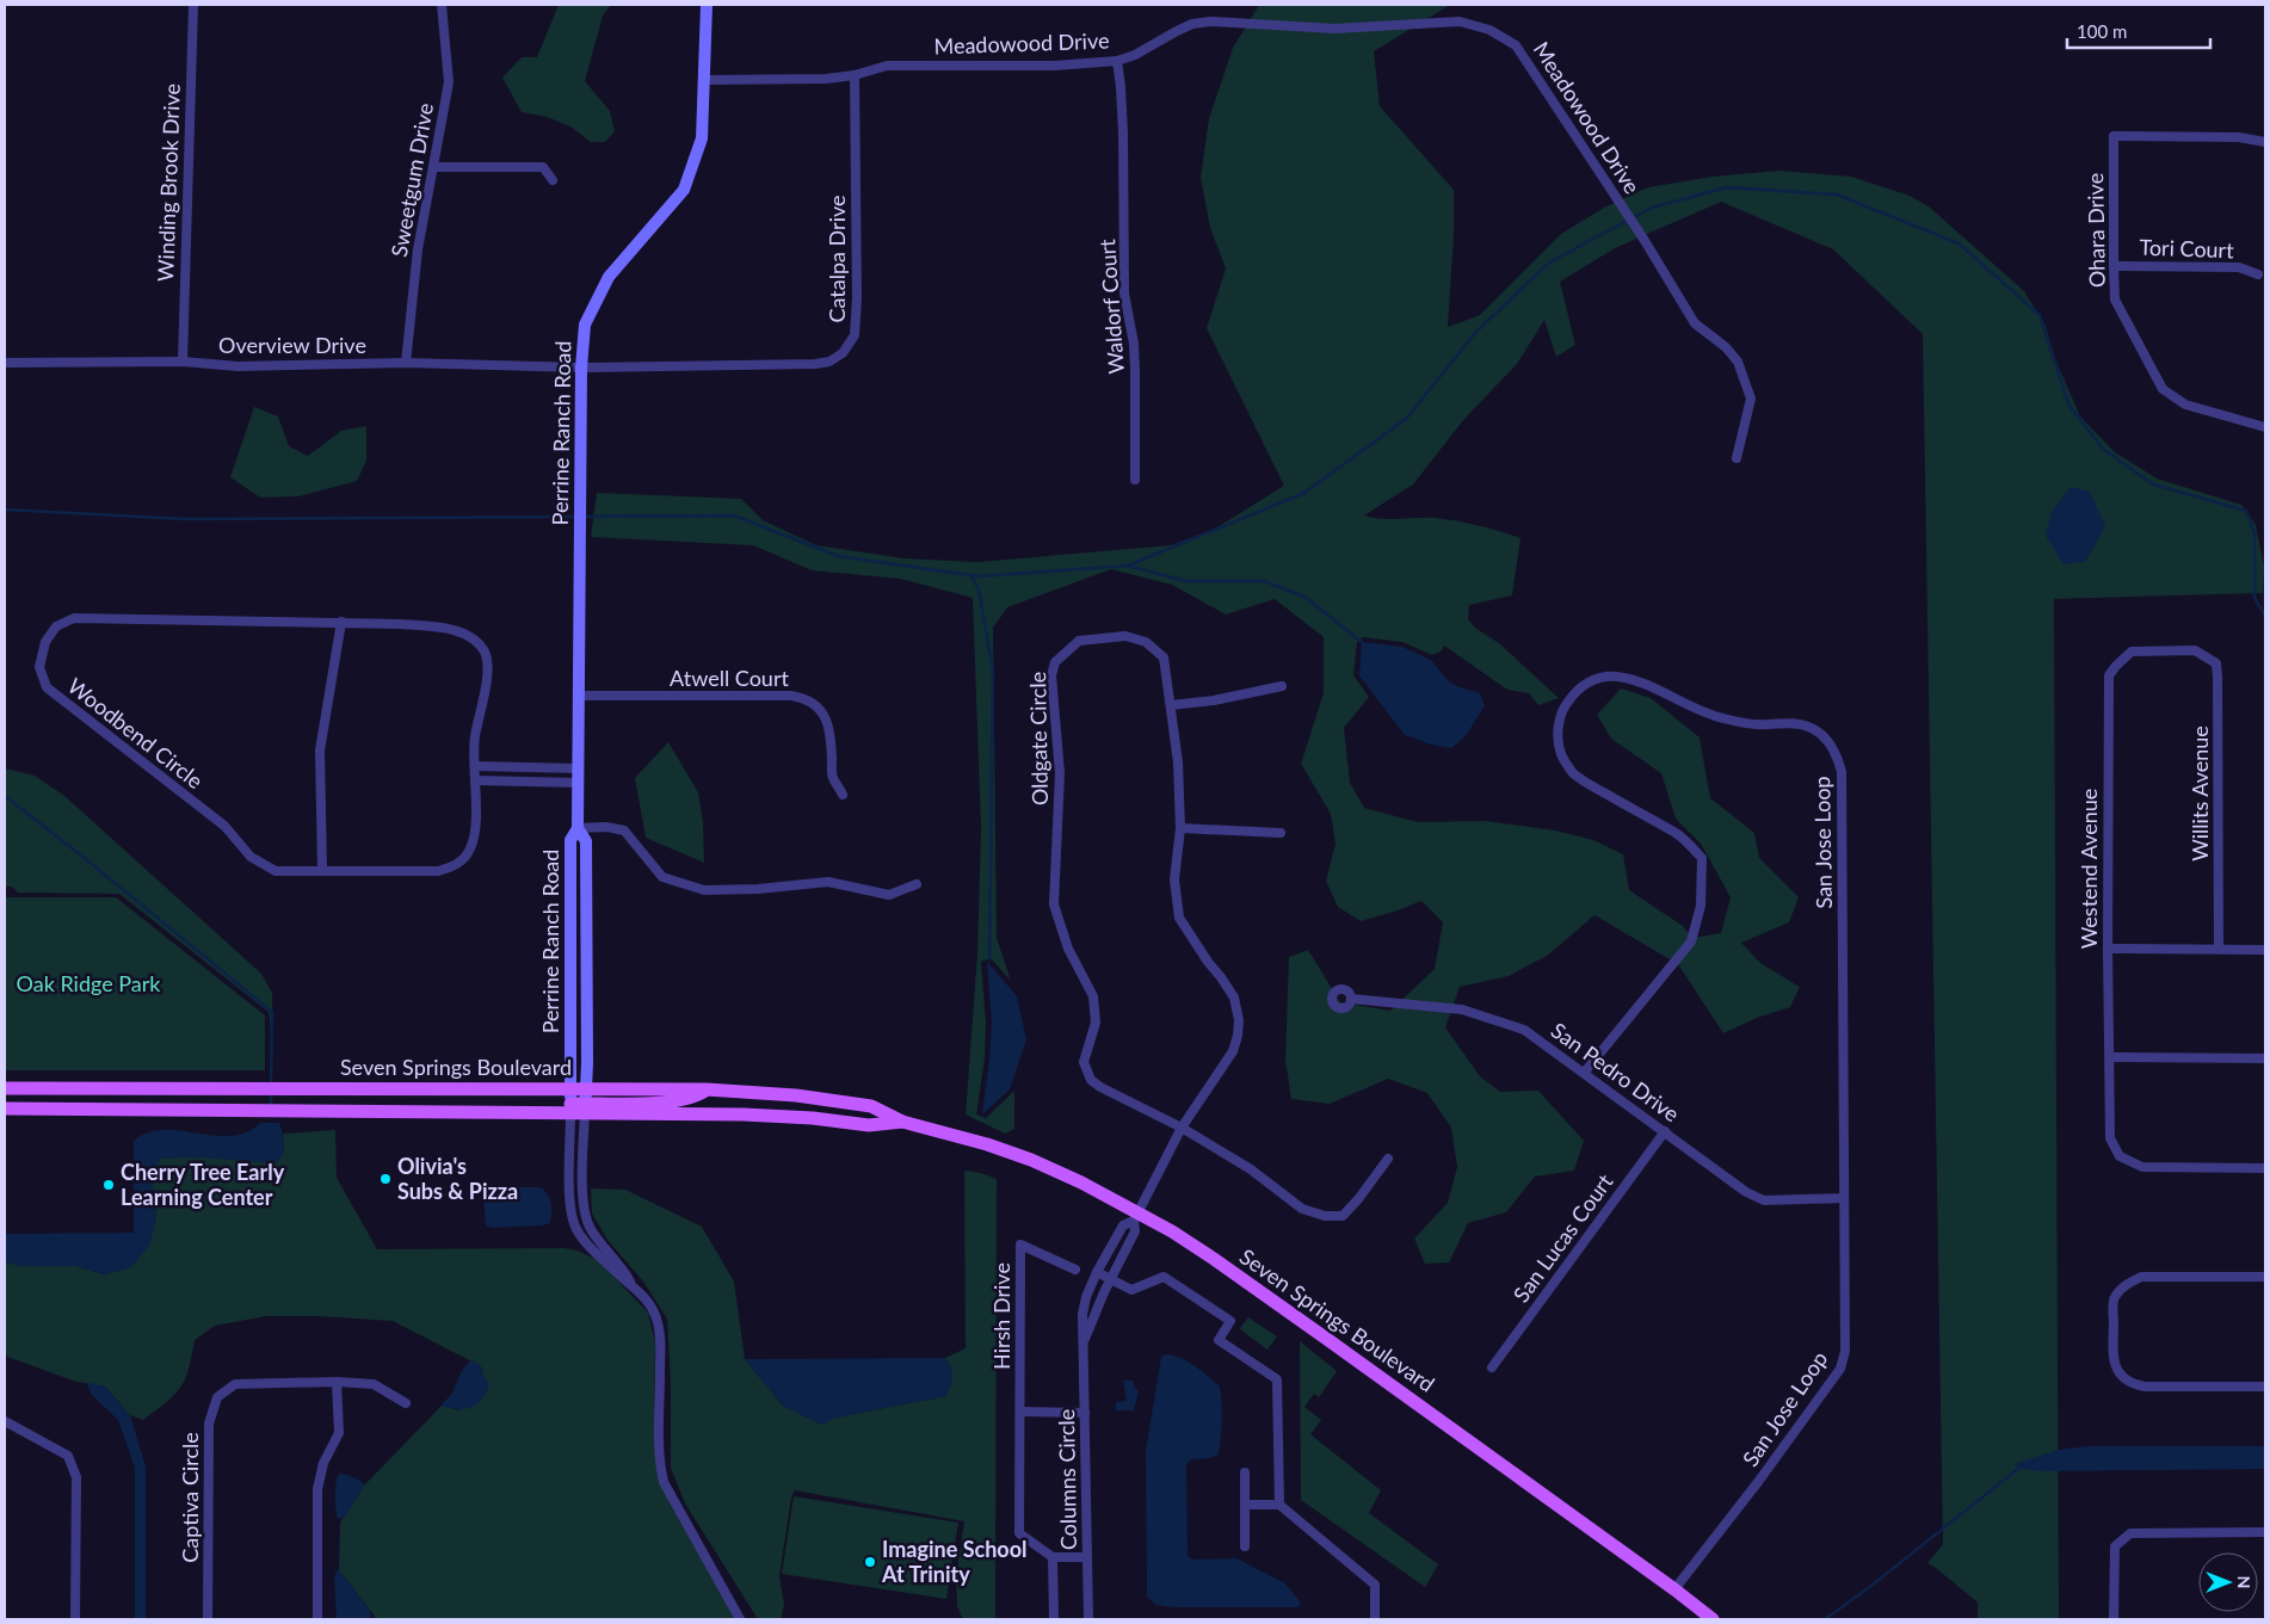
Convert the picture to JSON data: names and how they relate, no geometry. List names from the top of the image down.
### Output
{
  "streets": {
    "main road": ["Seven Springs Boulevard"],
    "street": [
      "Meadowood Drive",
      "Sweetgum Drive",
      "Winding Brook Drive",
      "Ohara Drive",
      "Tori Court",
      "Catalpa Drive",
      "Waldorf Court",
      "Overview Drive",
      "Perrine Ranch Road",
      "Atwell Court",
      "Woodbend Circle",
      "Oldgate Circle",
      "Willits Avenue",
      "San Jose Loop",
      "Westend Avenue",
      "San Pedro Drive",
      "San Lucas Court",
      "Hirsh Drive",
      "Columns Circle",
      "Captiva Circle"
    ]
  },
  "crossings": [
    ["Meadowood Drive", "Catalpa Drive"],
    ["Meadowood Drive", "Waldorf Court"],
    ["Meadowood Drive", "Perrine Ranch Road"],
    ["Sweetgum Drive", "Overview Drive"],
    ["Winding Brook Drive", "Overview Drive"],
    ["Ohara Drive", "Tori Court"],
    ["Catalpa Drive", "Overview Drive"],
    ["Catalpa Drive", "Perrine Ranch Road"],
    ["Overview Drive", "Perrine Ranch Road"],
    ["Perrine Ranch Road", "Atwell Court"],
    ["Perrine Ranch Road", "Seven Springs Boulevard"],
    ["Oldgate Circle", "Seven Springs Boulevard"],
    ["Oldgate Circle", "Columns Circle"],
    ["Willits Avenue", "Westend Avenue"],
    ["San Jose Loop", "Seven Springs Boulevard"],
    ["San Jose Loop", "San Pedro Drive"],
    ["Seven Springs Boulevard", "Columns Circle"],
    ["San Pedro Drive", "San Lucas Court"]
  ],
  "parks": ["Oak Ridge Park"],
  "places": ["Olivia's Subs & Pizza", "Cherry Tree Early Learning Center", "Imagine School At Trinity"],
  "scale_bar": "100 m",
  "north": "right"
}
